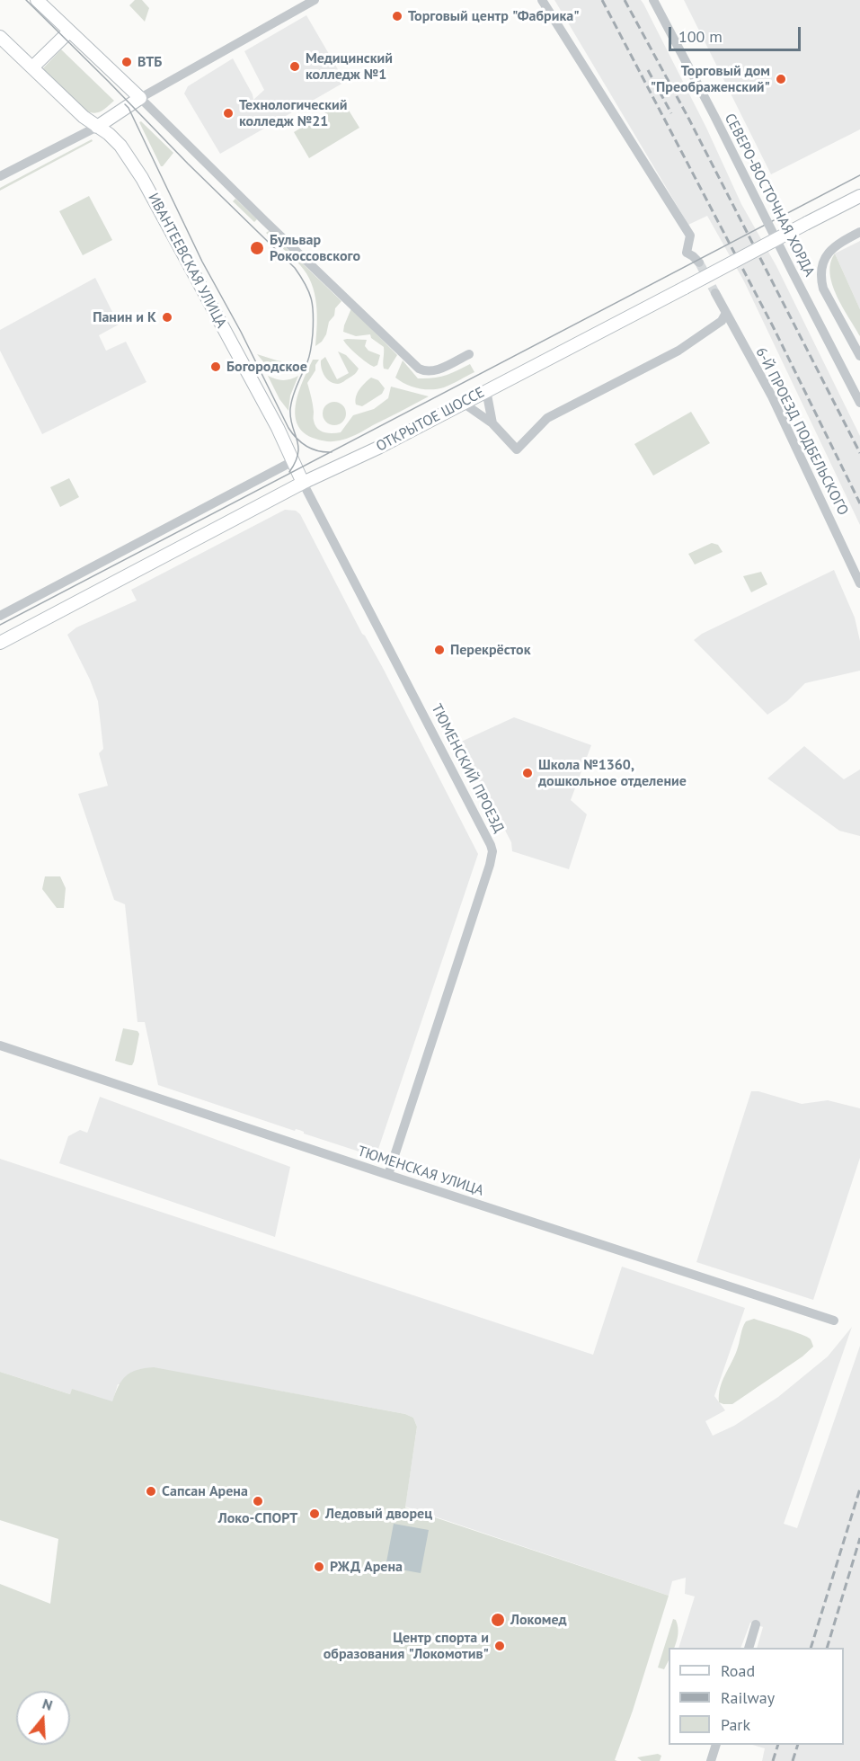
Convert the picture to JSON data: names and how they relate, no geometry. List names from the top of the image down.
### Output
{
  "streets": {
    "main road": ["ИВАНТЕЕВСКАЯ УЛИЦА", "ОТКРЫТОЕ ШОССЕ"],
    "street": [
      "СЕВЕРО-ВОСТОЧНАЯ ХОРДА",
      "6-Й ПРОЕЗД ПОДБЕЛЬСКОГО",
      "ТЮМЕНСКИЙ ПРОЕЗД",
      "ТЮМЕНСКАЯ УЛИЦА"
    ]
  },
  "crossings": [
    ["ИВАНТЕЕВСКАЯ УЛИЦА", "ОТКРЫТОЕ ШОССЕ"],
    ["ИВАНТЕЕВСКАЯ УЛИЦА", "ТЮМЕНСКИЙ ПРОЕЗД"],
    ["ОТКРЫТОЕ ШОССЕ", "ТЮМЕНСКИЙ ПРОЕЗД"],
    ["ТЮМЕНСКИЙ ПРОЕЗД", "ТЮМЕНСКАЯ УЛИЦА"]
  ],
  "places": [
    "Торговый центр \"Фабрика\"",
    "ВТБ",
    "Медицинский колледж №1",
    "Торговый дом \"Преображенский\"",
    "Технологический колледж №21",
    "Бульвар Рокоссовского",
    "Панин и К",
    "Богородское",
    "Перекрёсток",
    "Школа №1360, дошкольное отделение",
    "Сапсан Арена",
    "Локо-СПОРТ",
    "Ледовый дворец",
    "РЖД Арена",
    "Локомед",
    "Центр спорта и образования \"Локомотив\""
  ],
  "legend": ["Road", "Railway", "Park"],
  "scale_bar": "100 m",
  "north": "top"
}
